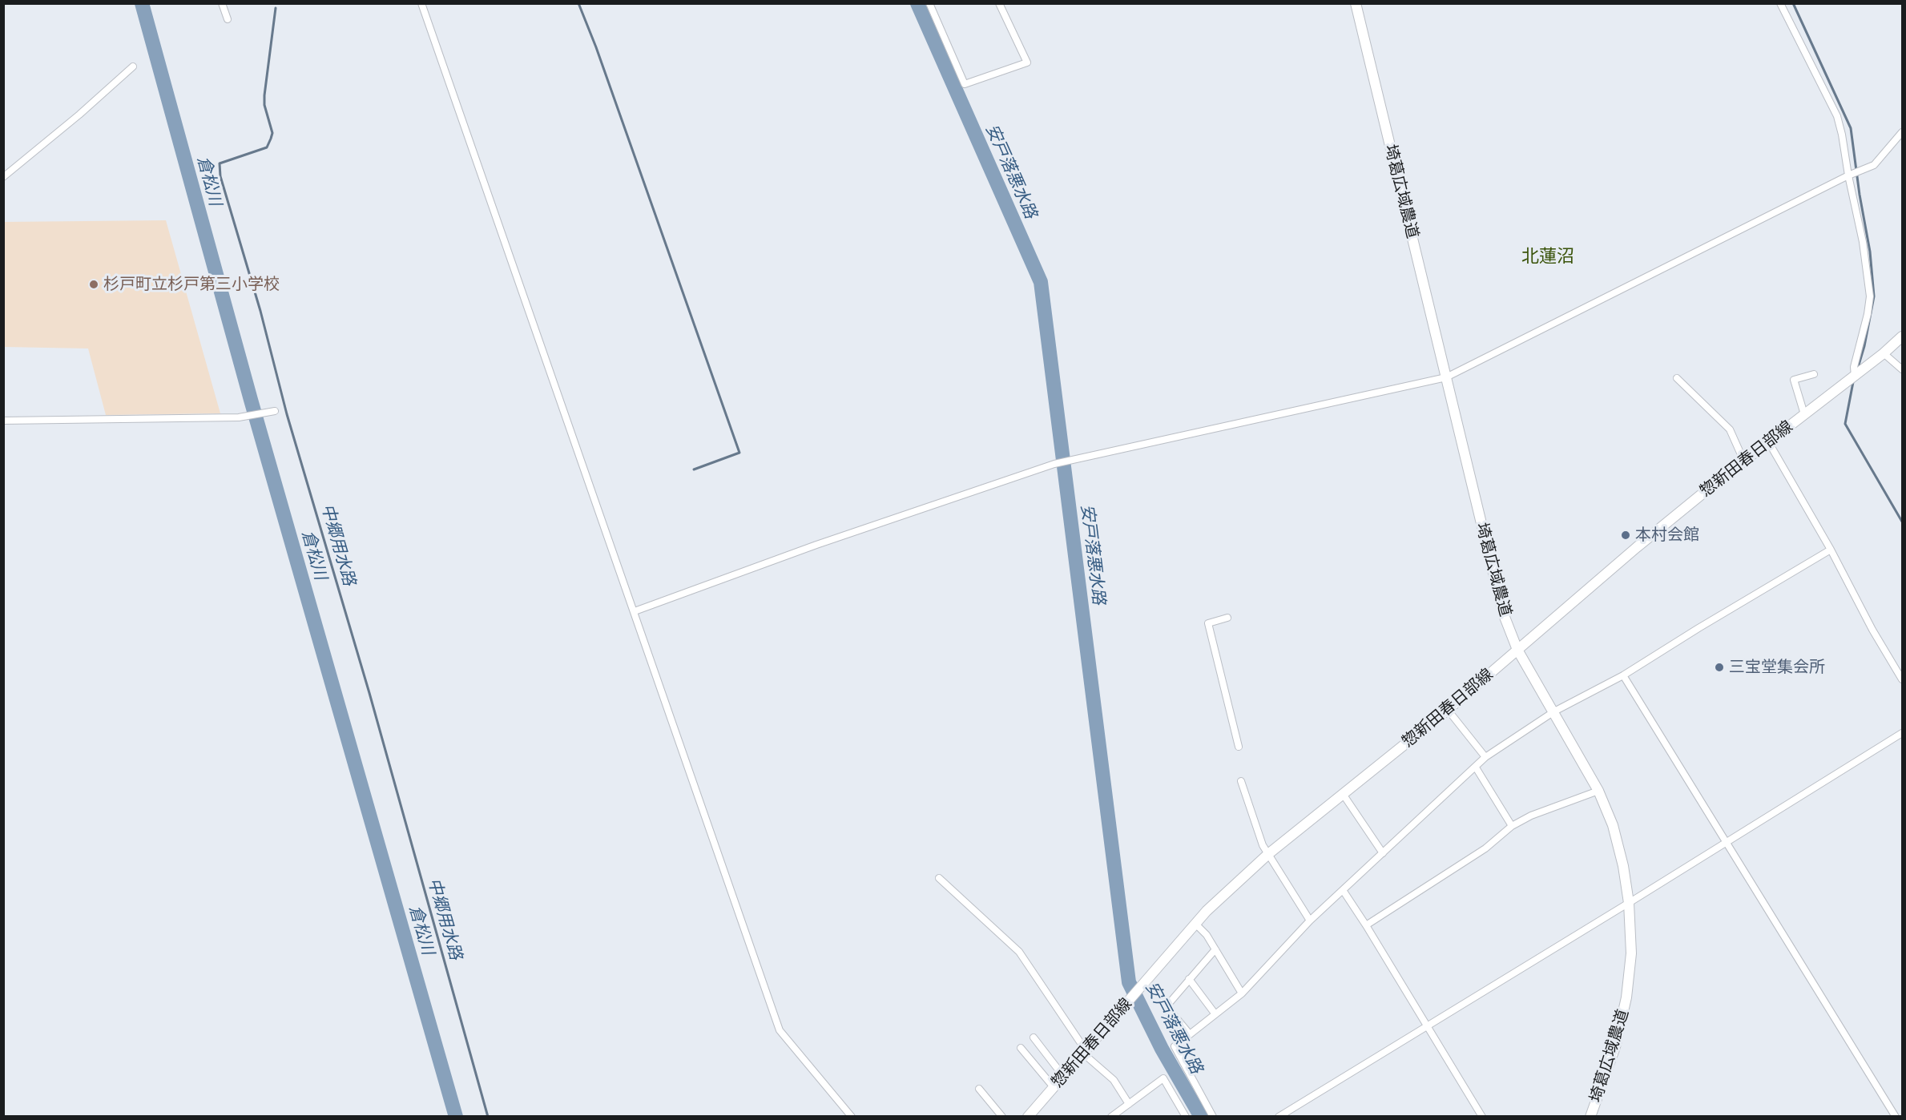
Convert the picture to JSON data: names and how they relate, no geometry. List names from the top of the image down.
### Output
{
  "streets": {
    "main road": ["埼葛広域農道", "惣新田春日部線"]
  },
  "crossings": [
    ["埼葛広域農道", "惣新田春日部線"]
  ],
  "districts": ["北蓮沼"],
  "water": ["安戸落悪水路", "倉松川", "中郷用水路"],
  "places": ["杉戸町立杉戸第三小学校", "本村会館", "三宝堂集会所"]
}
